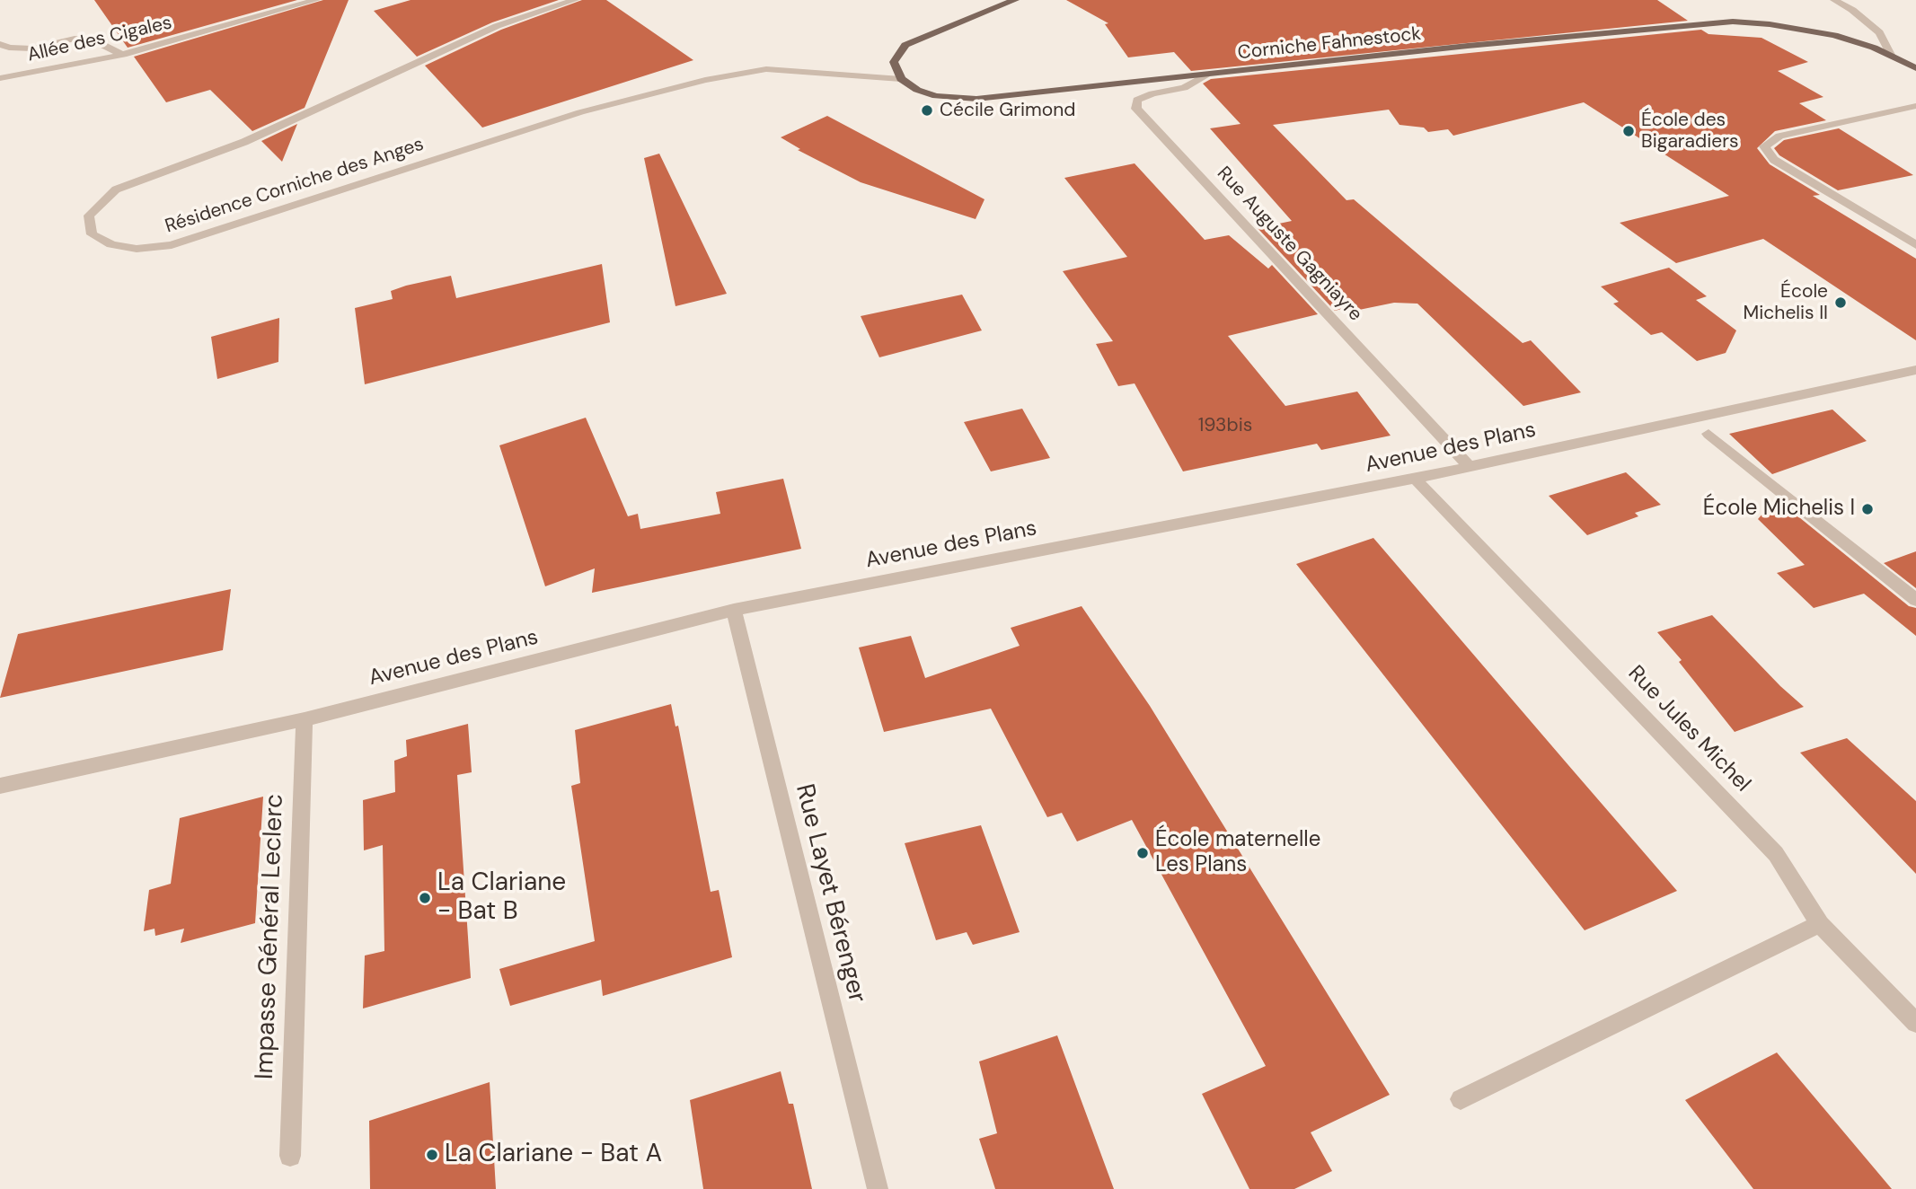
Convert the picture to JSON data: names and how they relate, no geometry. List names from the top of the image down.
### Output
{
  "streets": {
    "main road": ["Corniche Fahnestock"],
    "street": [
      "Allée des Cigales",
      "Résidence Corniche des Anges",
      "Rue Auguste Gagniayre",
      "Avenue des Plans",
      "Rue Jules Michel",
      "Rue Layet Bérenger",
      "Impasse Général Leclerc"
    ]
  },
  "crossings": [
    ["Corniche Fahnestock", "Résidence Corniche des Anges"],
    ["Corniche Fahnestock", "Rue Auguste Gagniayre"],
    ["Rue Auguste Gagniayre", "Avenue des Plans"],
    ["Avenue des Plans", "Rue Jules Michel"],
    ["Avenue des Plans", "Rue Layet Bérenger"],
    ["Avenue des Plans", "Impasse Général Leclerc"]
  ],
  "places": [
    "Cécile Grimond",
    "École des Bigaradiers",
    "École Michelis II",
    "École Michelis I",
    "École maternelle Les Plans",
    "La Clariane - Bat B",
    "La Clariane - Bat A"
  ],
  "house_numbers": ["193bis"]
}
